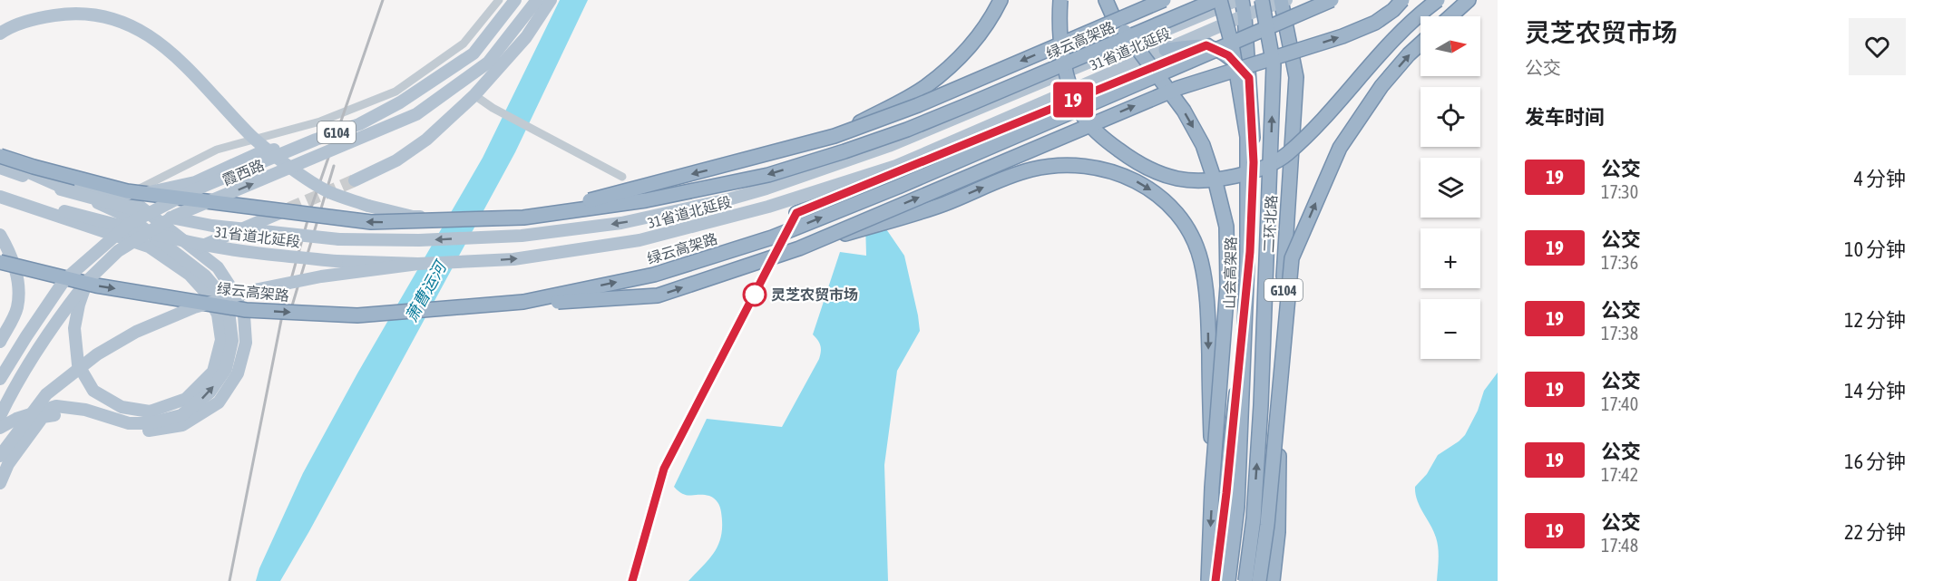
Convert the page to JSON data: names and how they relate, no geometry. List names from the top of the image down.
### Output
{
  "streets": {
    "highway": [
      "绿云高架路",
      "G104",
      "二环北路",
      "山会高架路"
    ],
    "main road": ["31省道北延段", "霞西路"]
  },
  "crossings": [
    ["31省道北延段", "G104"],
    ["31省道北延段", "二环北路"]
  ],
  "water": ["萧曹运河"],
  "places": ["灵芝农贸市场"],
  "lines": ["bus line 19"],
  "north": "right",
  "page": {
    "on_map": "19",
    "heading": [
      ["灵芝农贸市场", "公交"],
      "发车时间"
    ],
    "map_buttons": ["+", "−"],
    "list": [
      {
        "mark": "19",
        "name": "公交",
        "note": "17:30",
        "value": "4 分钟"
      },
      {
        "mark": "19",
        "name": "公交",
        "note": "17:36",
        "value": "10 分钟"
      },
      {
        "mark": "19",
        "name": "公交",
        "note": "17:38",
        "value": "12 分钟"
      },
      {
        "mark": "19",
        "name": "公交",
        "note": "17:40",
        "value": "14 分钟"
      },
      {
        "mark": "19",
        "name": "公交",
        "note": "17:42",
        "value": "16 分钟"
      },
      {
        "mark": "19",
        "name": "公交",
        "note": "17:48",
        "value": "22 分钟"
      }
    ]
  }
}
